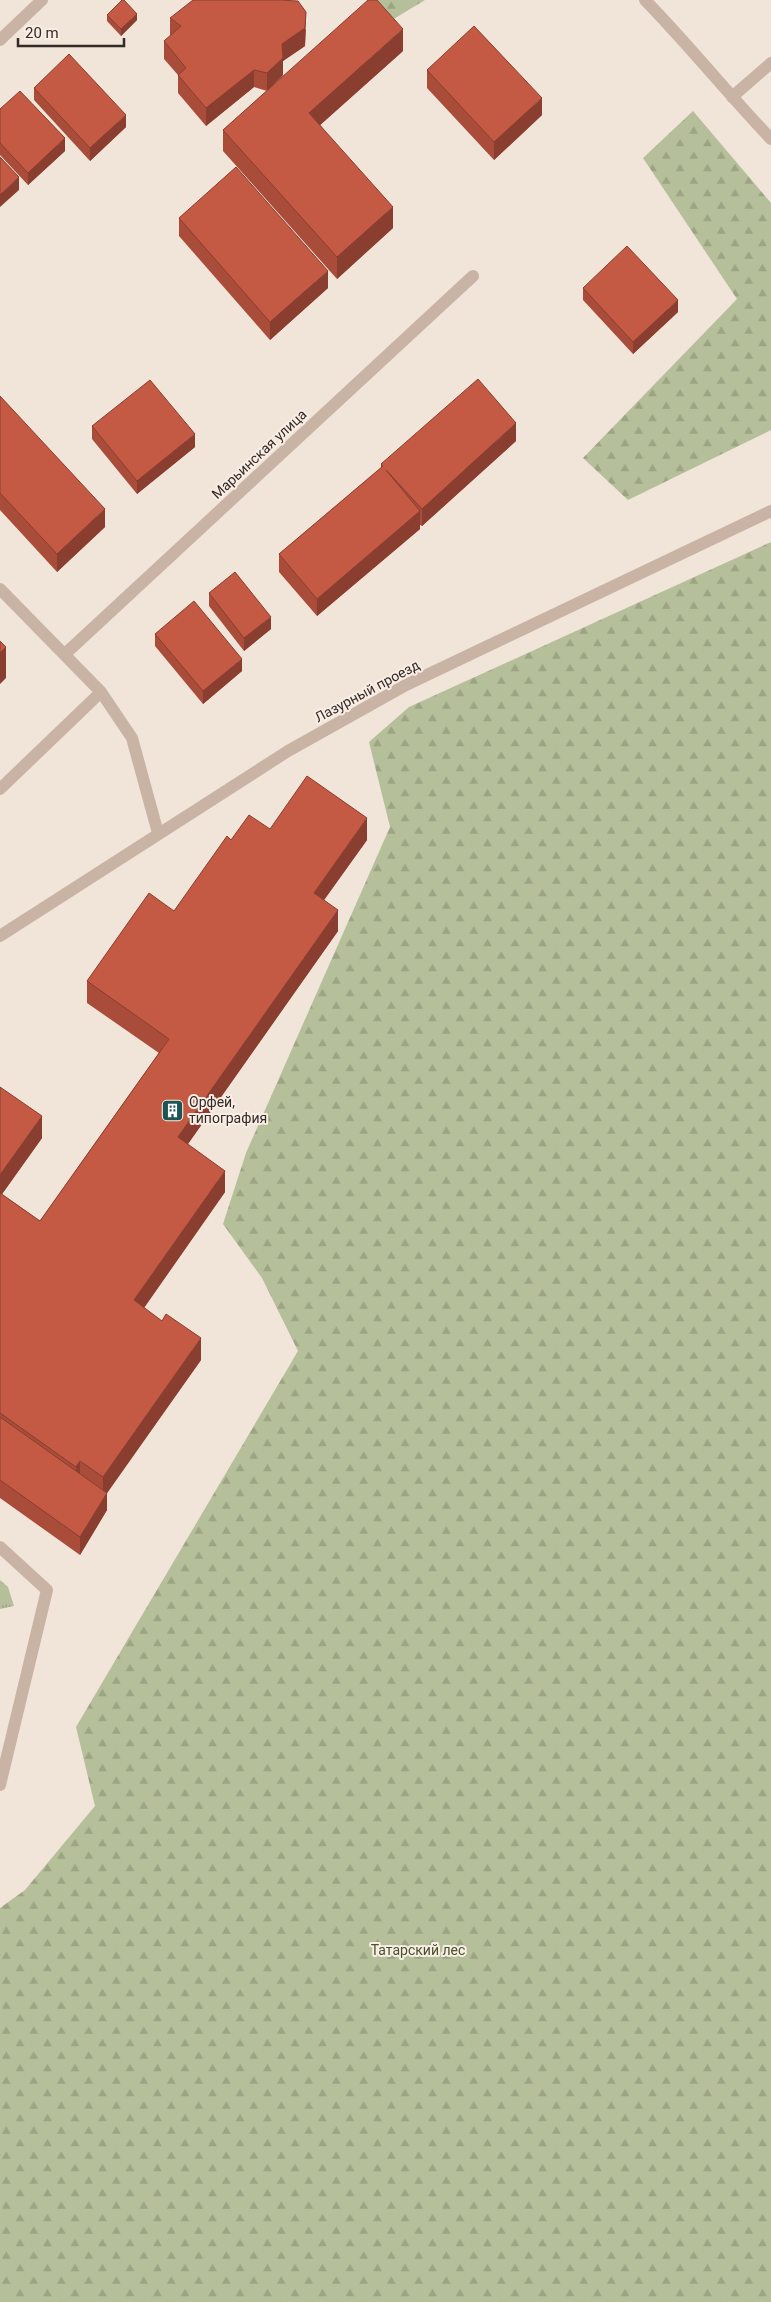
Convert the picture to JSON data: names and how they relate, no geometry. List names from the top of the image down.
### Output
{
  "streets": {
    "street": ["Марьинская улица", "Лазурный проезд"]
  },
  "parks": ["Татарский лес"],
  "places": {
    "building": ["Орфей, типография"]
  },
  "scale_bar": "20 m"
}
